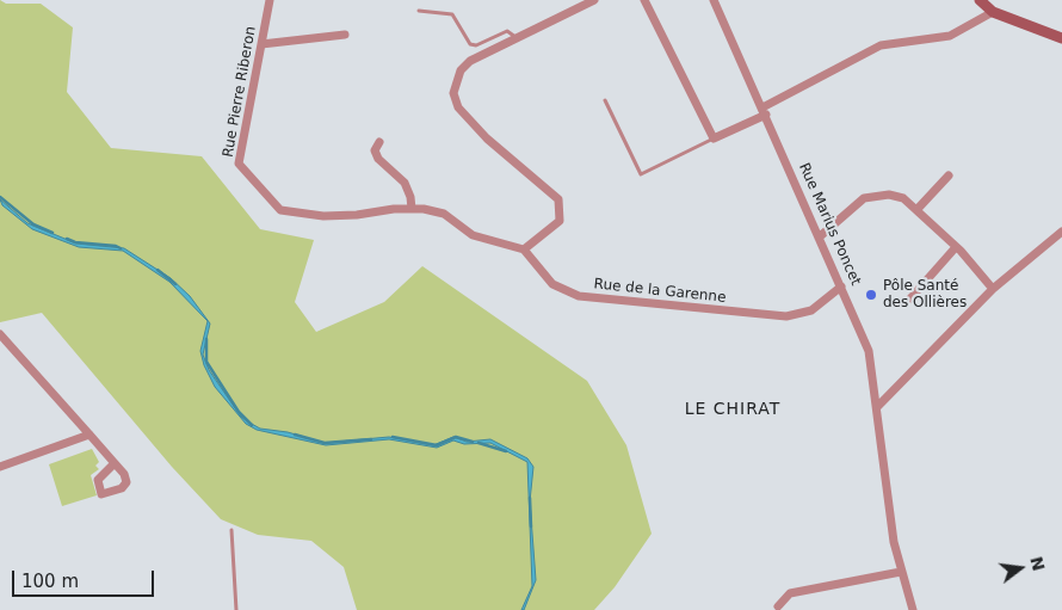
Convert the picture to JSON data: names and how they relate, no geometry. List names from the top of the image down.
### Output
{
  "streets": {
    "street": ["Rue Pierre Riberon", "Rue Marius Poncet", "Rue de la Garenne"]
  },
  "crossings": [
    ["Rue Marius Poncet", "Rue de la Garenne"]
  ],
  "districts": ["LE CHIRAT"],
  "places": ["Pôle Santé des Ollières"],
  "scale_bar": "100 m",
  "north": "right"
}
